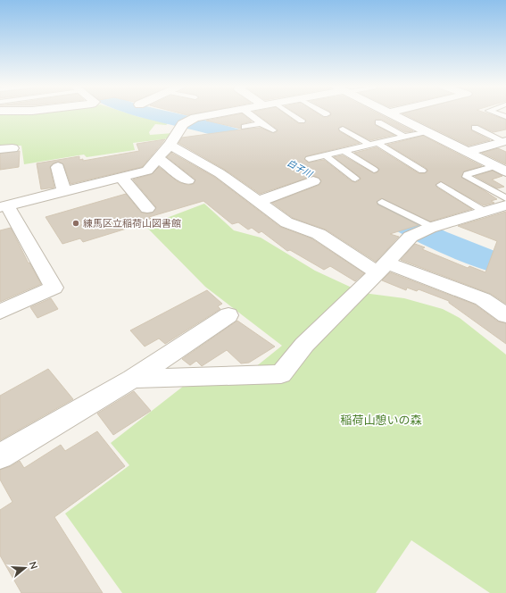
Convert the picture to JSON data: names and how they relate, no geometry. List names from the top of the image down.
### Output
{
  "water": ["白子川"],
  "parks": ["稲荷山憩いの森"],
  "places": ["練馬区立稲荷山図書館"],
  "north": "right"
}
